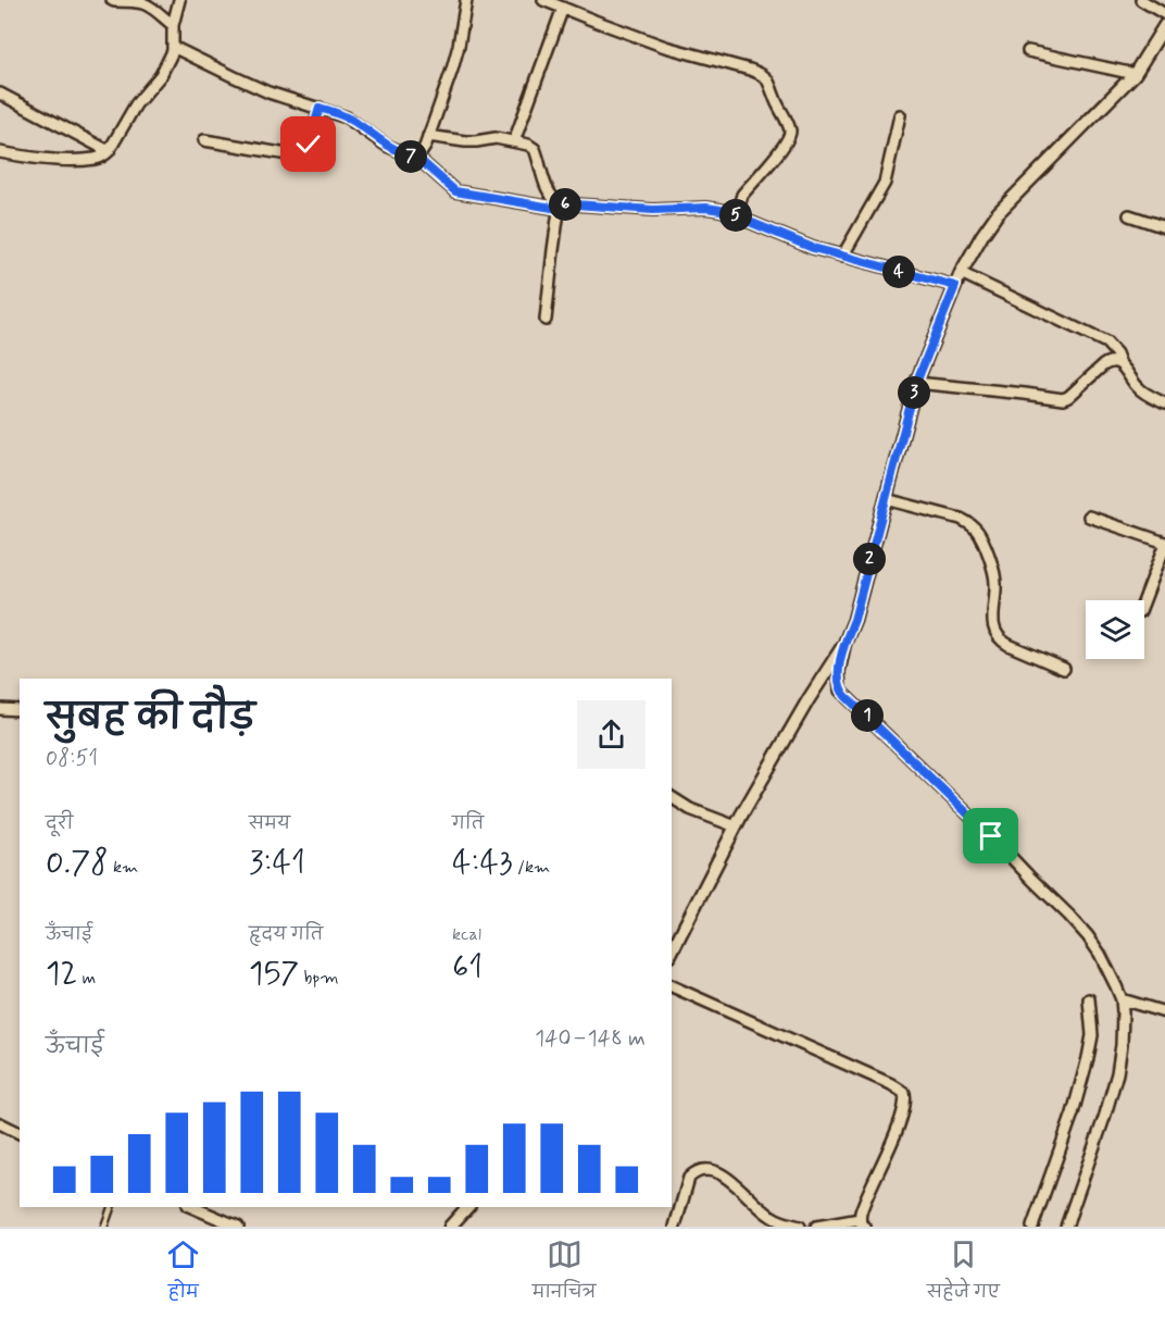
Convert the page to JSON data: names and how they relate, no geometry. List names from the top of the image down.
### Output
{
  "page": {
    "pins": [
      "7",
      "6",
      "5",
      "4",
      "3",
      "2",
      "1"
    ],
    "heading": ["सुबह की दौड़", "08:51"],
    "stats": [
      ["दूरी", "0.78 km"],
      ["समय", "3:41"],
      ["गति", "4:43 /km"],
      ["ऊँचाई", "12 m"],
      ["हृदय गति", "157 bpm"],
      ["kcal", "61"]
    ],
    "chart": ["ऊँचाई", "140–148 m"],
    "tabs": ["होम", "मानचित्र", "सहेजे गए"]
  }
}
